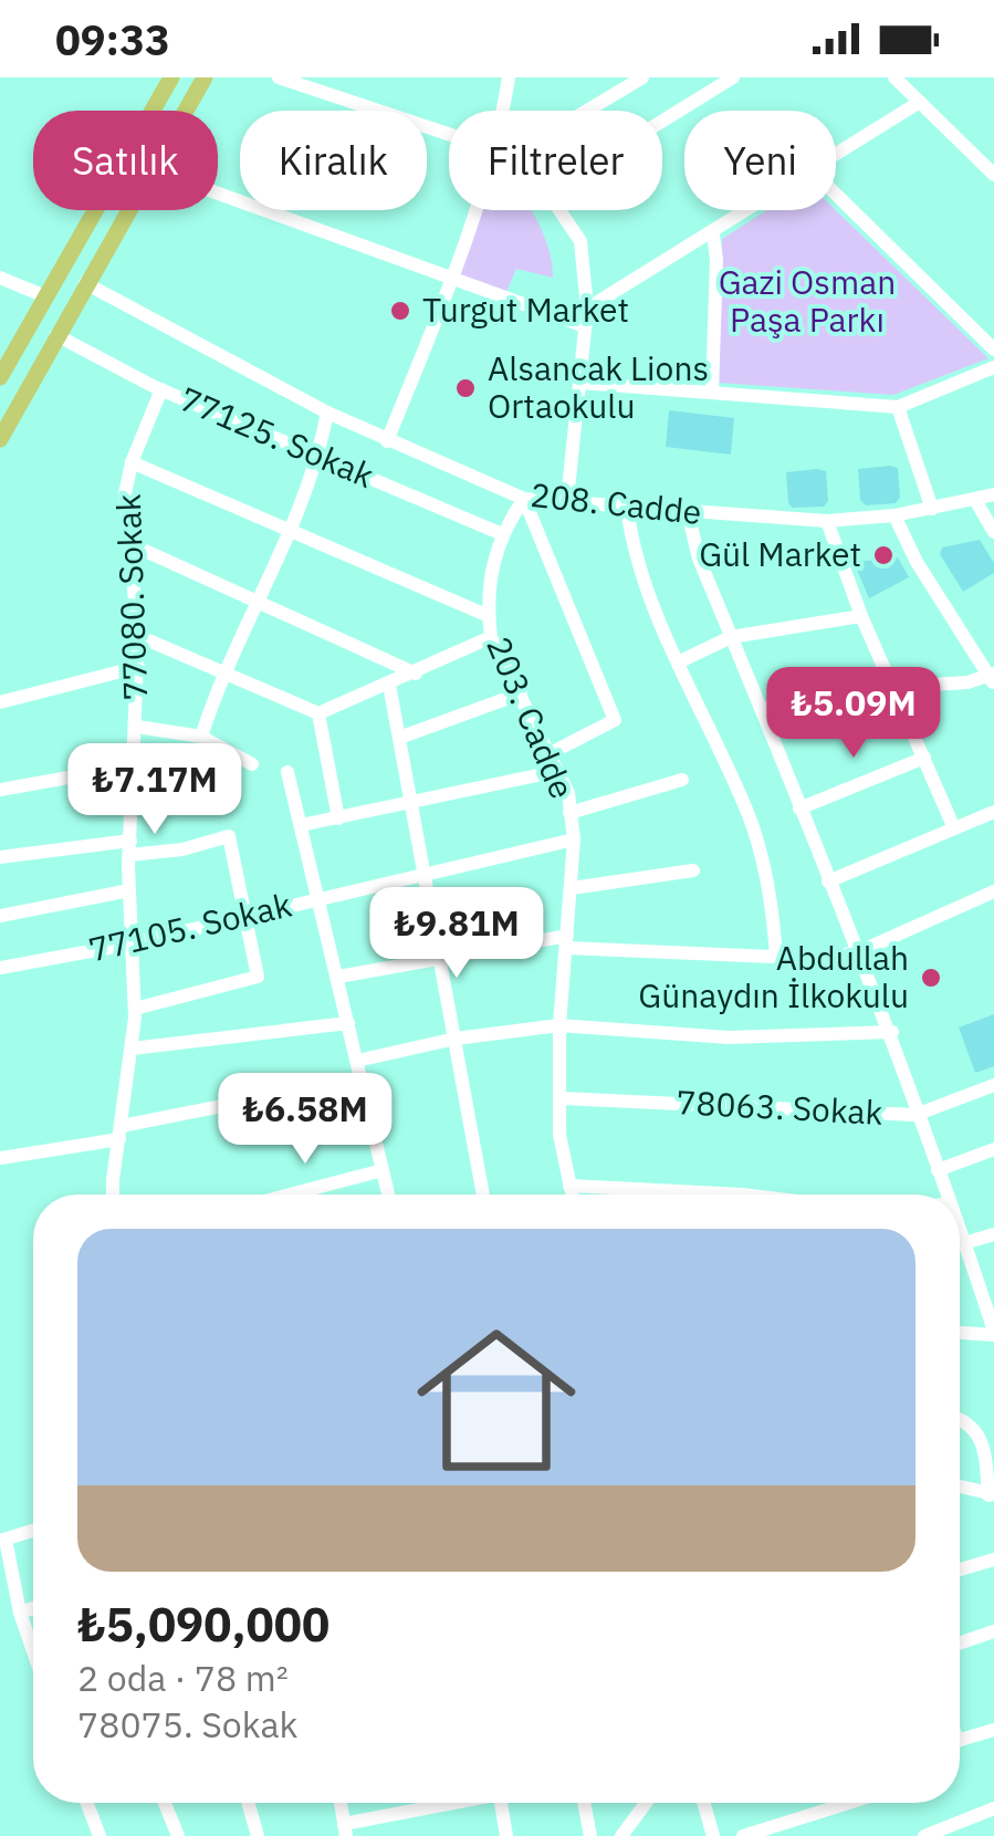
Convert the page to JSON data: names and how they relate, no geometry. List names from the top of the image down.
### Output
{
  "streets": {
    "street": [
      "77125. Sokak",
      "208. Cadde",
      "77080. Sokak",
      "203. Cadde",
      "77105. Sokak",
      "78063. Sokak"
    ]
  },
  "crossings": [
    ["77125. Sokak", "77080. Sokak"],
    ["77125. Sokak", "203. Cadde"],
    ["208. Cadde", "203. Cadde"],
    ["77080. Sokak", "77105. Sokak"],
    ["203. Cadde", "77105. Sokak"],
    ["203. Cadde", "78063. Sokak"]
  ],
  "parks": ["Gazi Osman Paşa Parkı"],
  "places": [
    "Turgut Market",
    "Alsancak Lions Ortaokulu",
    "Gül Market",
    "Abdullah Günaydın İlkokulu"
  ],
  "page": {
    "status": "09:33",
    "chip": [
      "Satılık",
      "Kiralık",
      "Filtreler",
      "Yeni"
    ],
    "price": [
      "₺5.09M",
      "₺7.17M",
      "₺9.81M",
      "₺6.58M"
    ],
    "list": [
      {
        "name": "₺5,090,000",
        "note": "2 oda · 78 m² · 78075. Sokak"
      }
    ]
  }
}
